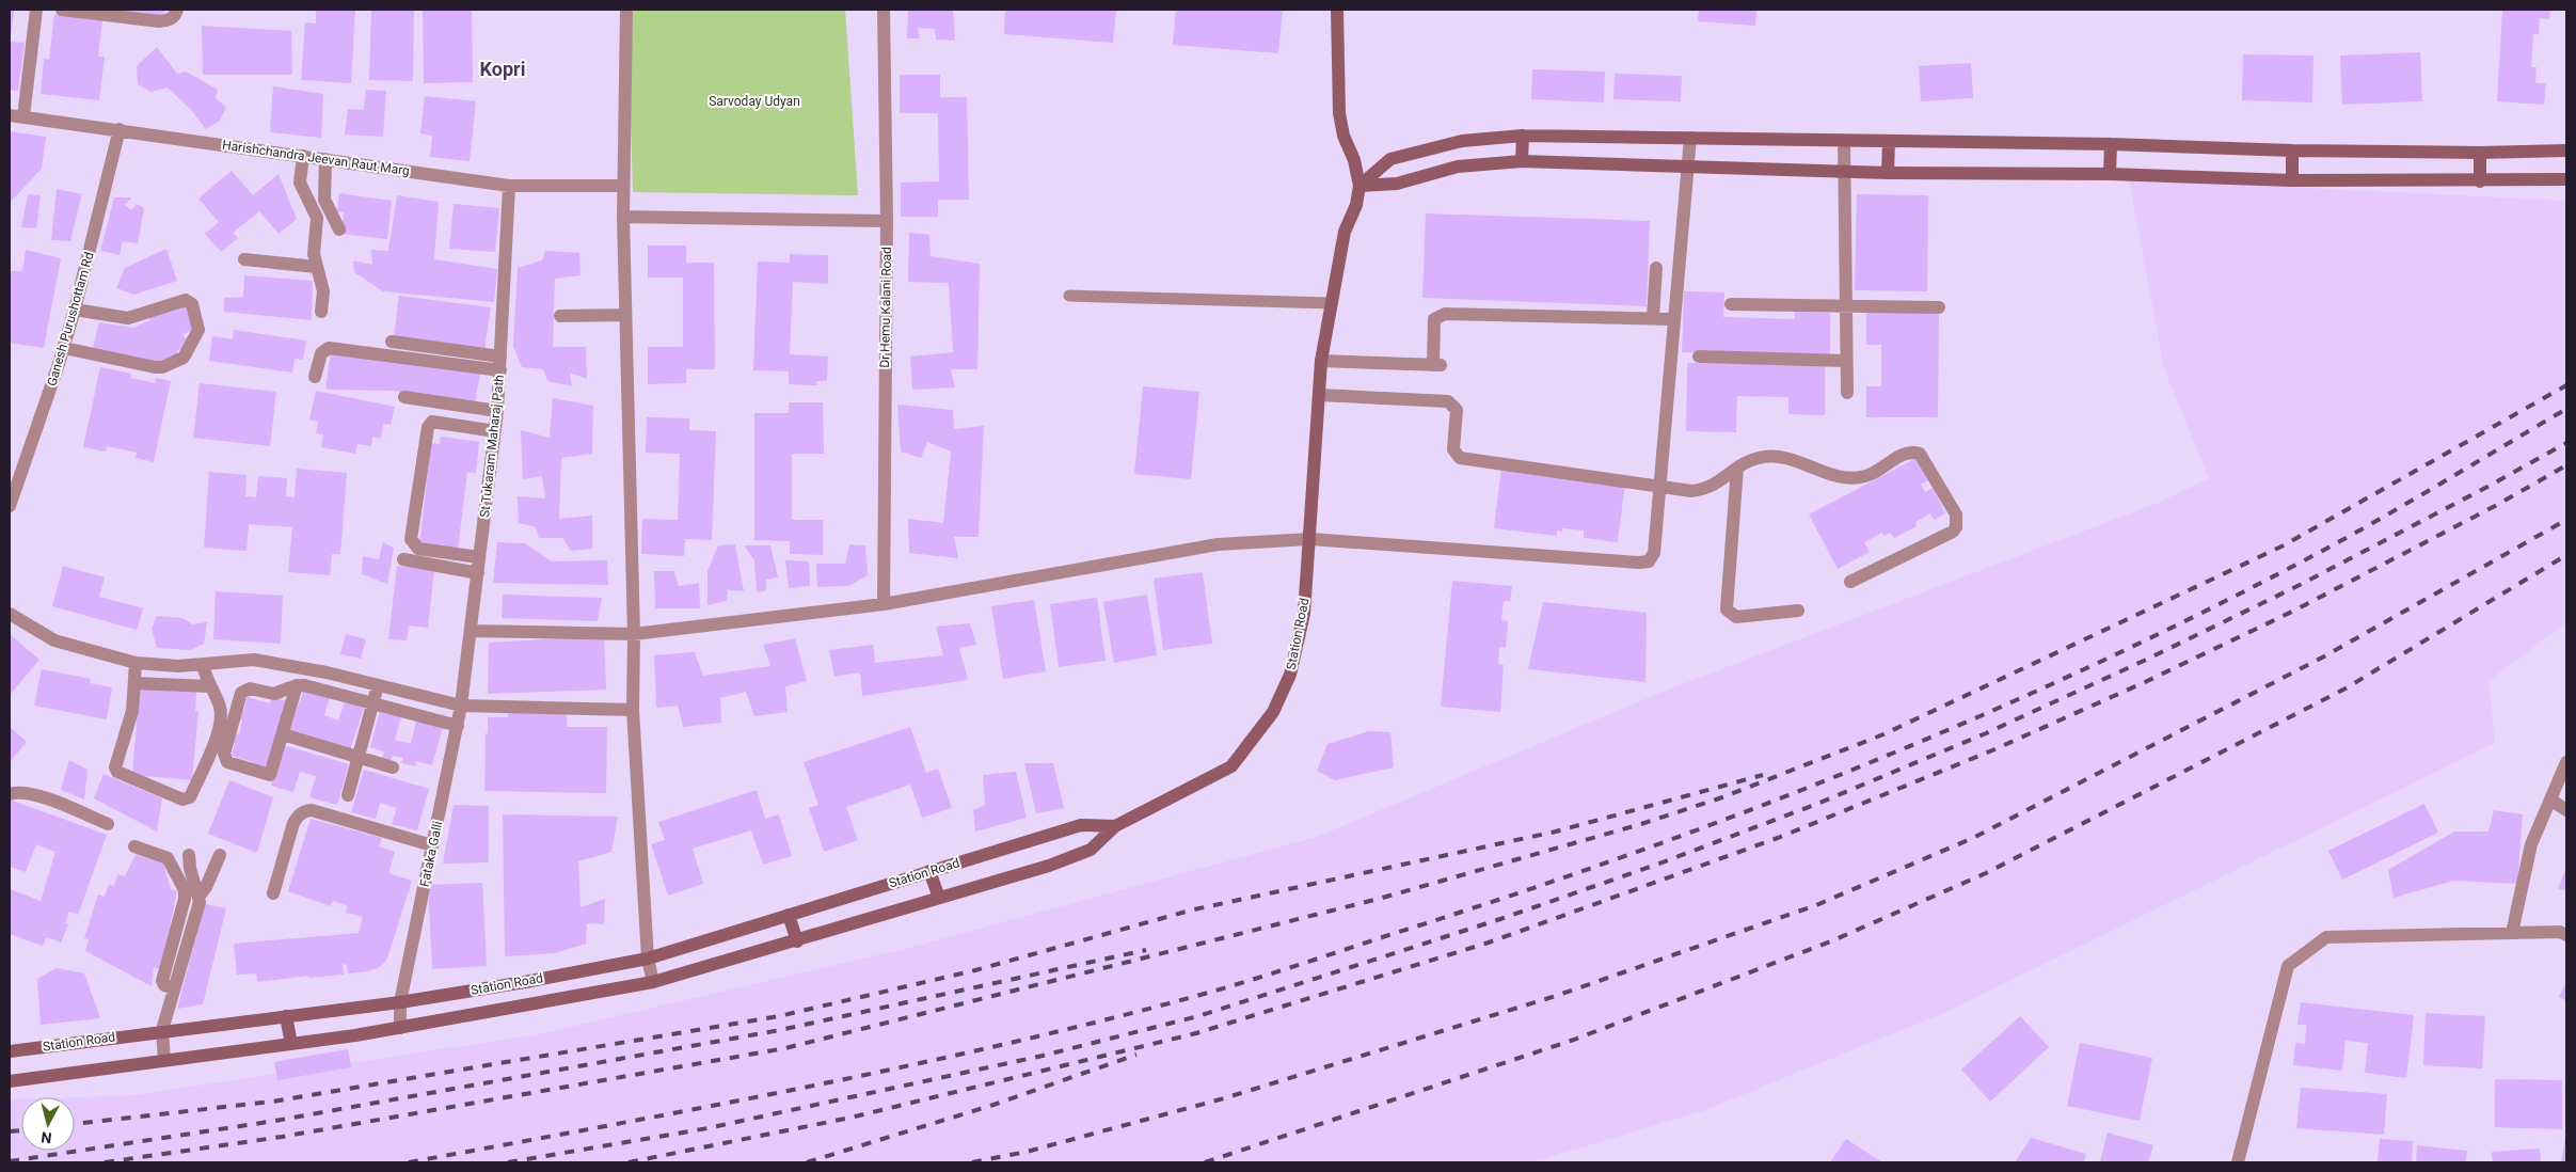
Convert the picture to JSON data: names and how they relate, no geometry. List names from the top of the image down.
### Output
{
  "streets": {
    "main road": ["Station Road"],
    "street": [
      "Harishchandra Jeevan Raut Marg",
      "Dr Hemu Kalani Road",
      "Ganesh Purushottam Rd",
      "St Tukaram Maharaj Path",
      "Fataka Galli"
    ]
  },
  "crossings": [
    ["Harishchandra Jeevan Raut Marg", "Ganesh Purushottam Rd"],
    ["Harishchandra Jeevan Raut Marg", "St Tukaram Maharaj Path"],
    ["St Tukaram Maharaj Path", "Fataka Galli"],
    ["Station Road", "Fataka Galli"]
  ],
  "districts": ["Kopri"],
  "parks": ["Sarvoday Udyan"],
  "north": "bottom"
}
